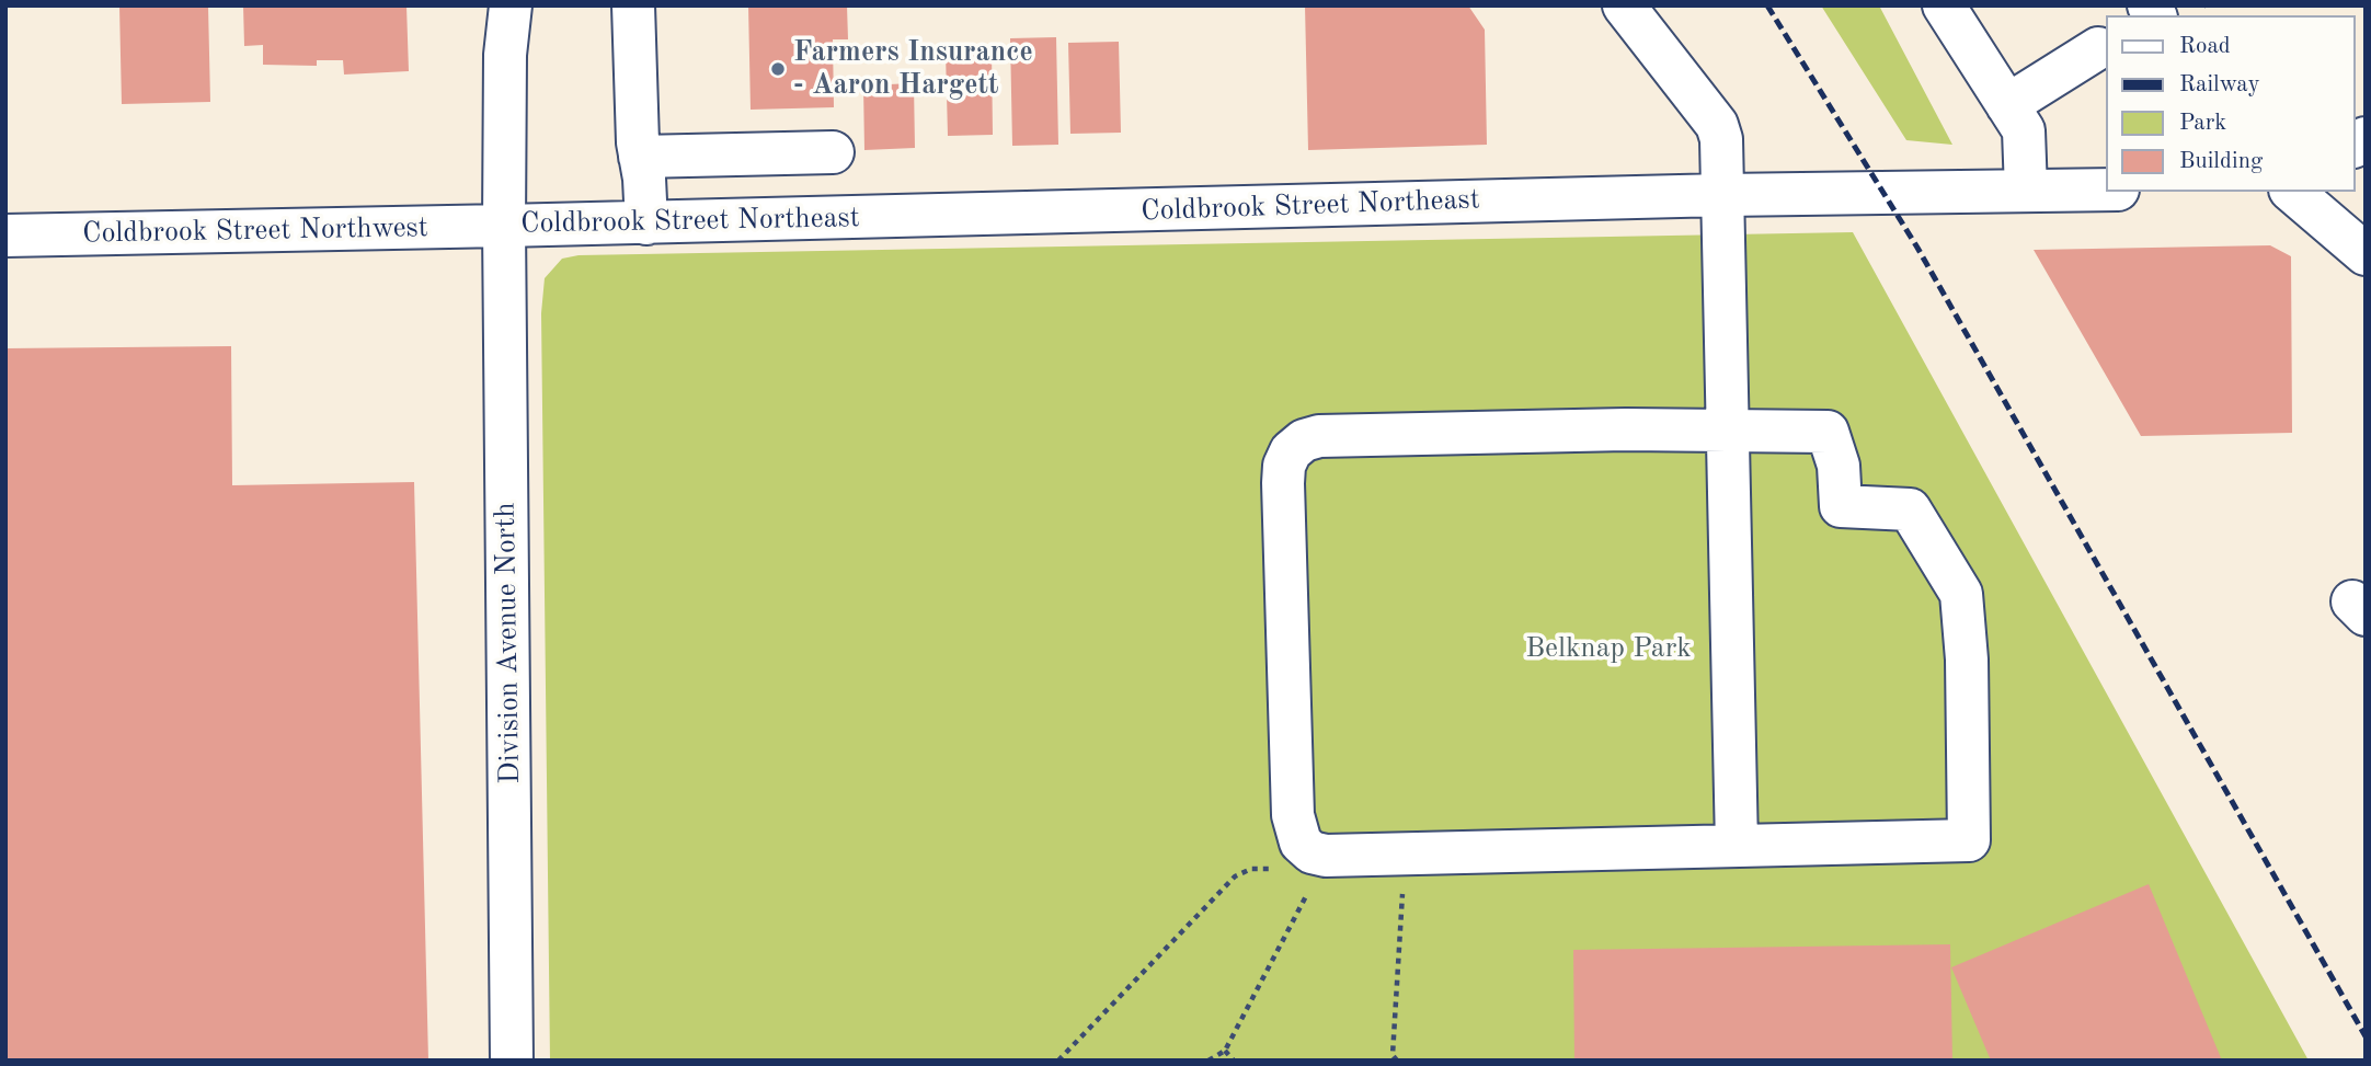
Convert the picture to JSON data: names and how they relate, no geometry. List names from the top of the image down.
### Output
{
  "streets": {
    "street": ["Coldbrook Street Northeast", "Coldbrook Street Northwest", "Division Avenue North"]
  },
  "crossings": [
    ["Coldbrook Street Northeast", "Coldbrook Street Northwest"],
    ["Coldbrook Street Northeast", "Division Avenue North"],
    ["Coldbrook Street Northwest", "Division Avenue North"]
  ],
  "parks": ["Belknap Park"],
  "places": ["Farmers Insurance - Aaron Hargett"],
  "legend": [
    "Road",
    "Railway",
    "Park",
    "Building"
  ]
}
